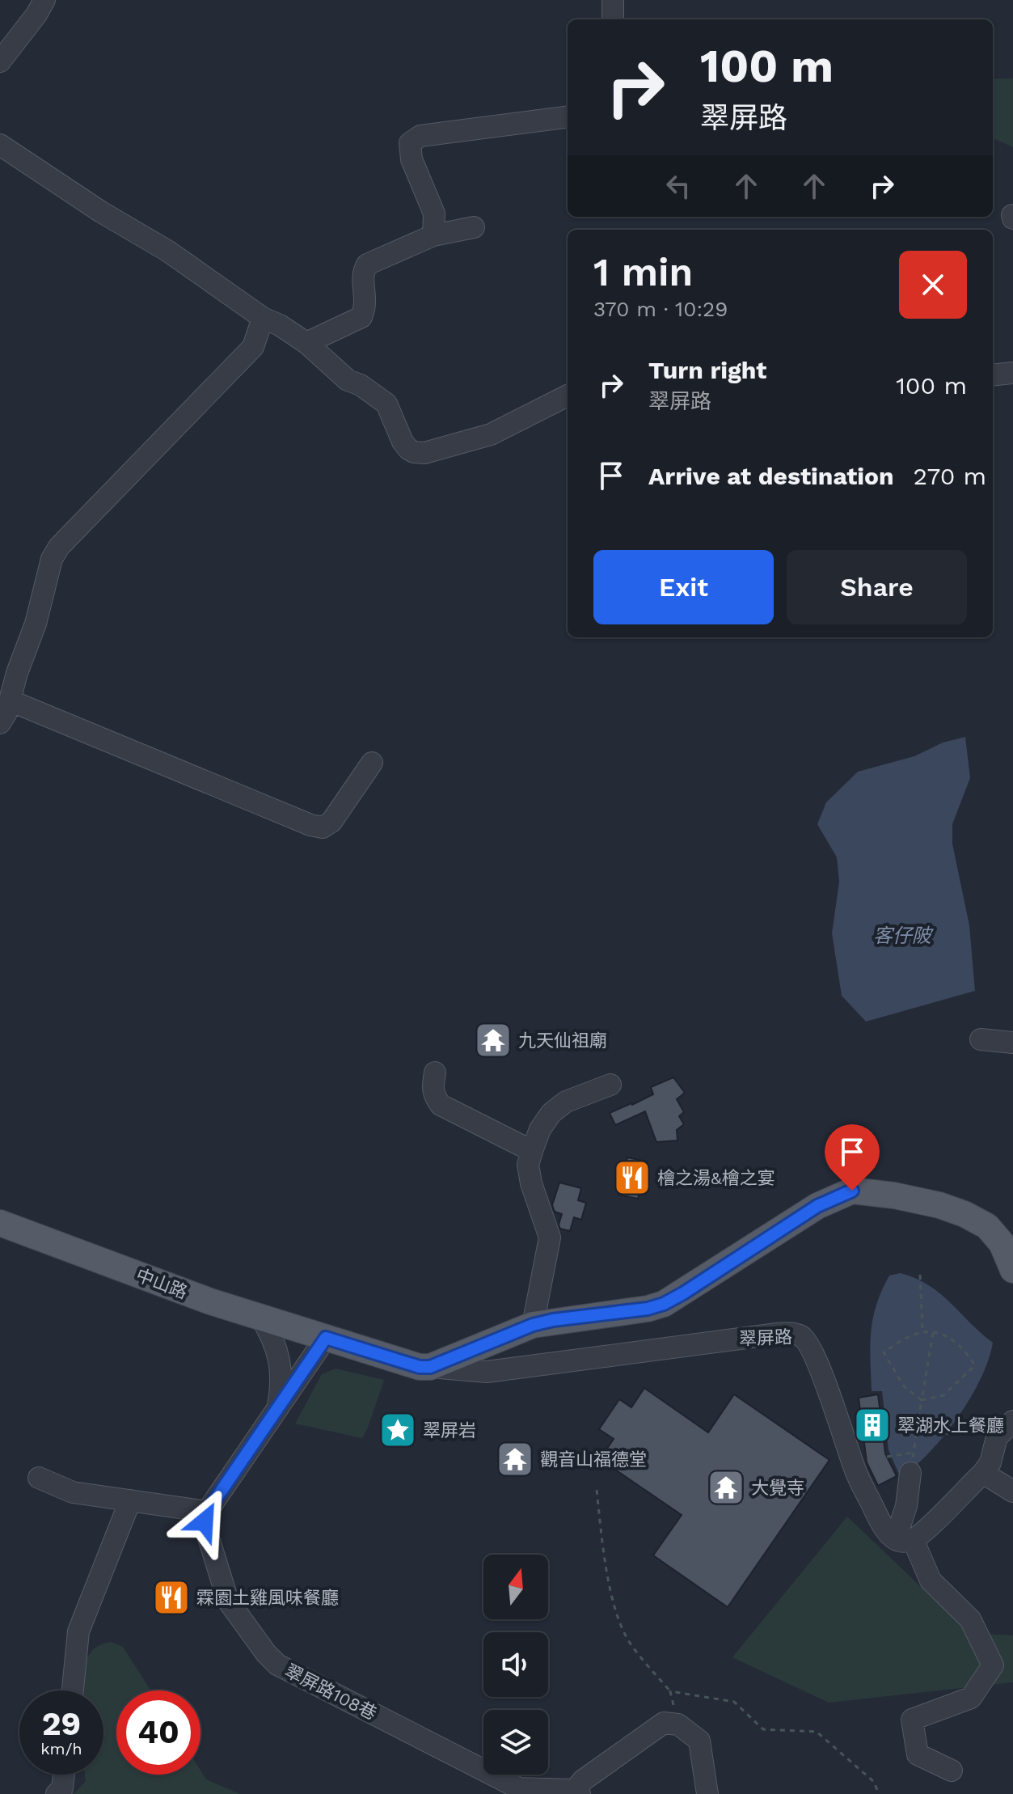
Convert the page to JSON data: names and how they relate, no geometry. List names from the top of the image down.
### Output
{
  "streets": {
    "main road": ["中山路", "翠屏路"],
    "street": ["翠屏路108巷"]
  },
  "crossings": [
    ["中山路", "翠屏路"]
  ],
  "water": ["客仔陂"],
  "places": {
    "temple": ["九天仙祖廟", "觀音山福德堂", "大覺寺"],
    "restaurant": ["檜之湯&檜之宴", "霖園土雞風味餐廳"],
    "building": ["翠湖水上餐廳"],
    "place": ["翠屏岩"]
  },
  "north": "top",
  "page": {
    "turn": ["100 m", "翠屏路"],
    "heading": ["1 min", "370 m · 10:29"],
    "list": [
      {
        "name": "Turn right",
        "note": "翠屏路",
        "value": "100 m"
      },
      {
        "name": "Arrive at destination",
        "value": "270 m"
      }
    ],
    "buttons": ["Exit", "Share"],
    "speed": "29 km/h",
    "limit": "40"
  }
}
